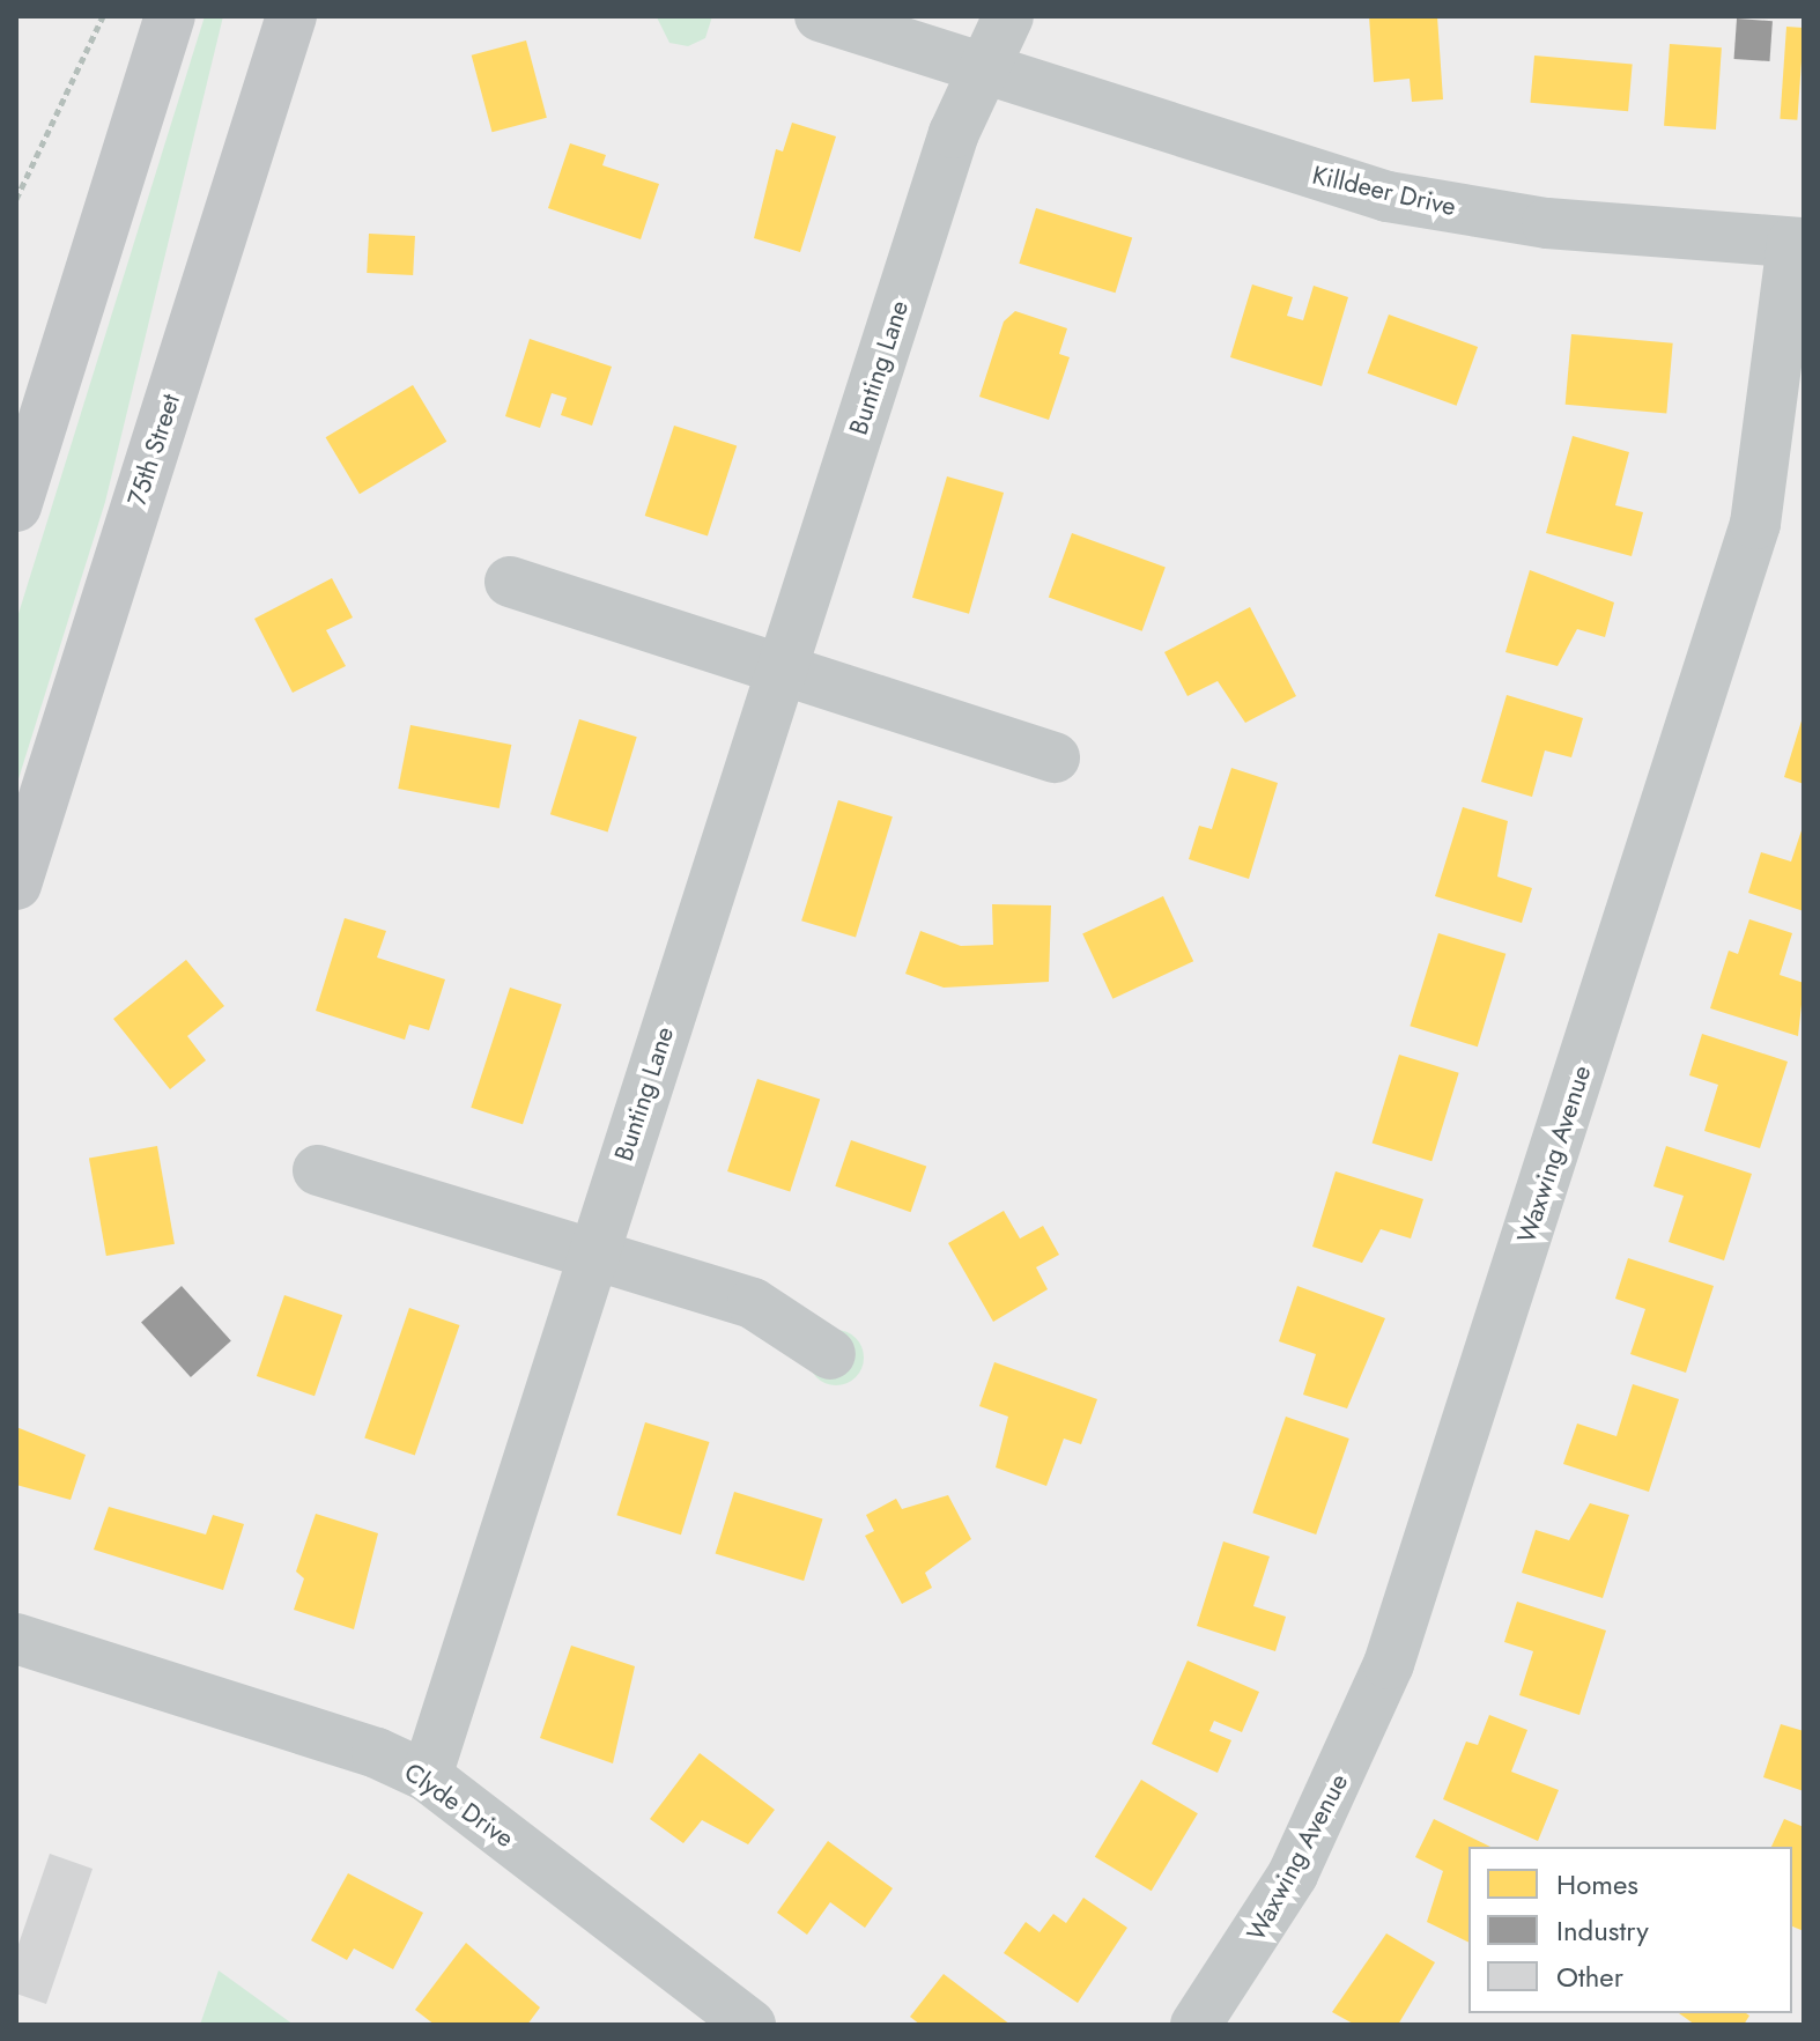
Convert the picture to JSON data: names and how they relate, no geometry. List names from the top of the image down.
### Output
{
  "streets": {
    "main road": ["75th Street"],
    "street": [
      "Killdeer Drive",
      "Bunting Lane",
      "Waxwing Avenue",
      "Clyde Drive"
    ]
  },
  "crossings": [
    ["Killdeer Drive", "Bunting Lane"],
    ["Killdeer Drive", "Waxwing Avenue"],
    ["Bunting Lane", "Clyde Drive"]
  ],
  "legend": ["Homes", "Industry", "Other"]
}
